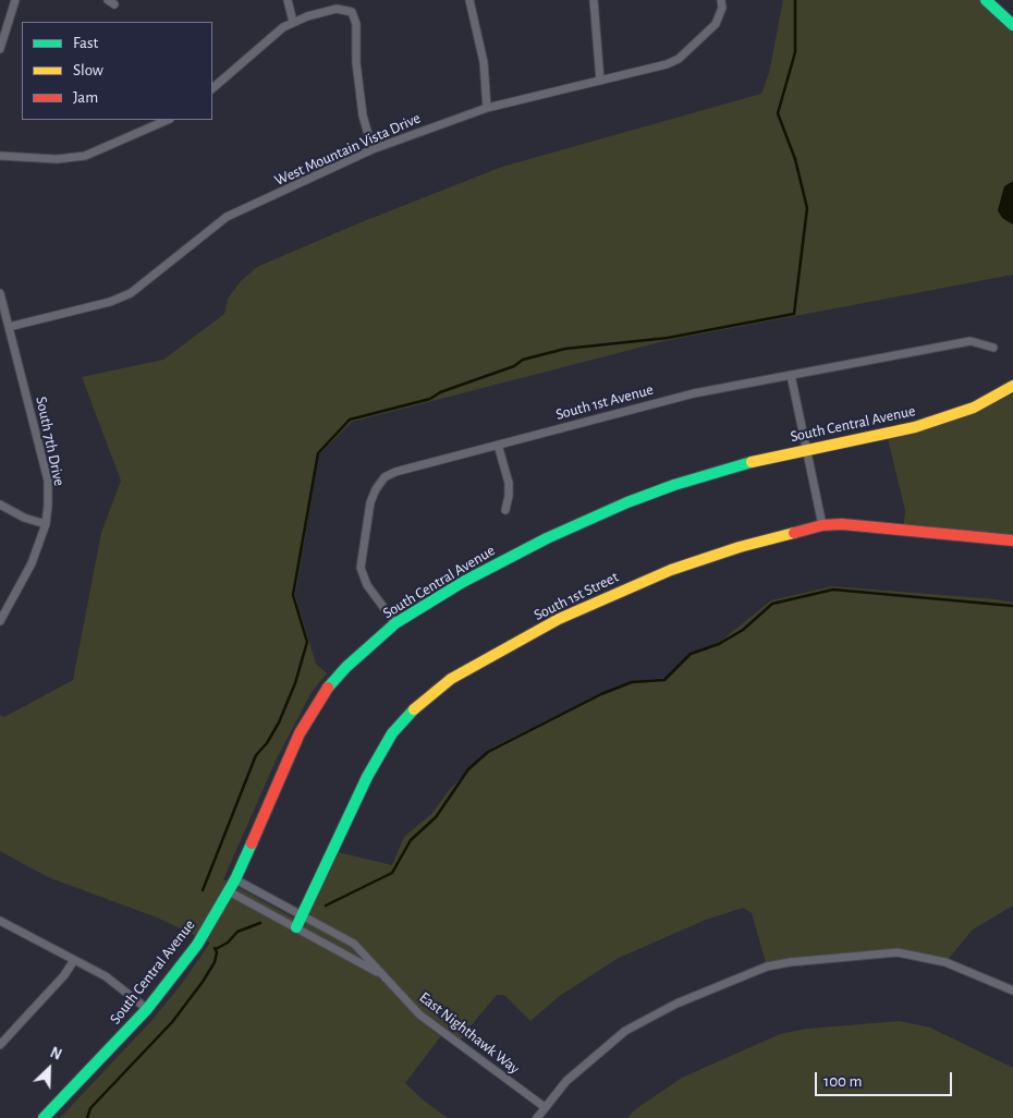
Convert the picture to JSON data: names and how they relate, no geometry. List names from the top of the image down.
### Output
{
  "streets": {
    "street": [
      "West Mountain Vista Drive",
      "South 1st Avenue",
      "South Central Avenue",
      "South 7th Drive",
      "South 1st Street",
      "East Nighthawk Way"
    ]
  },
  "crossings": [
    ["West Mountain Vista Drive", "South 7th Drive"],
    ["South 1st Avenue", "South Central Avenue"],
    ["South Central Avenue", "East Nighthawk Way"],
    ["South 1st Street", "East Nighthawk Way"]
  ],
  "legend": ["Fast", "Slow", "Jam"],
  "scale_bar": "100 m",
  "north": "top right"
}
